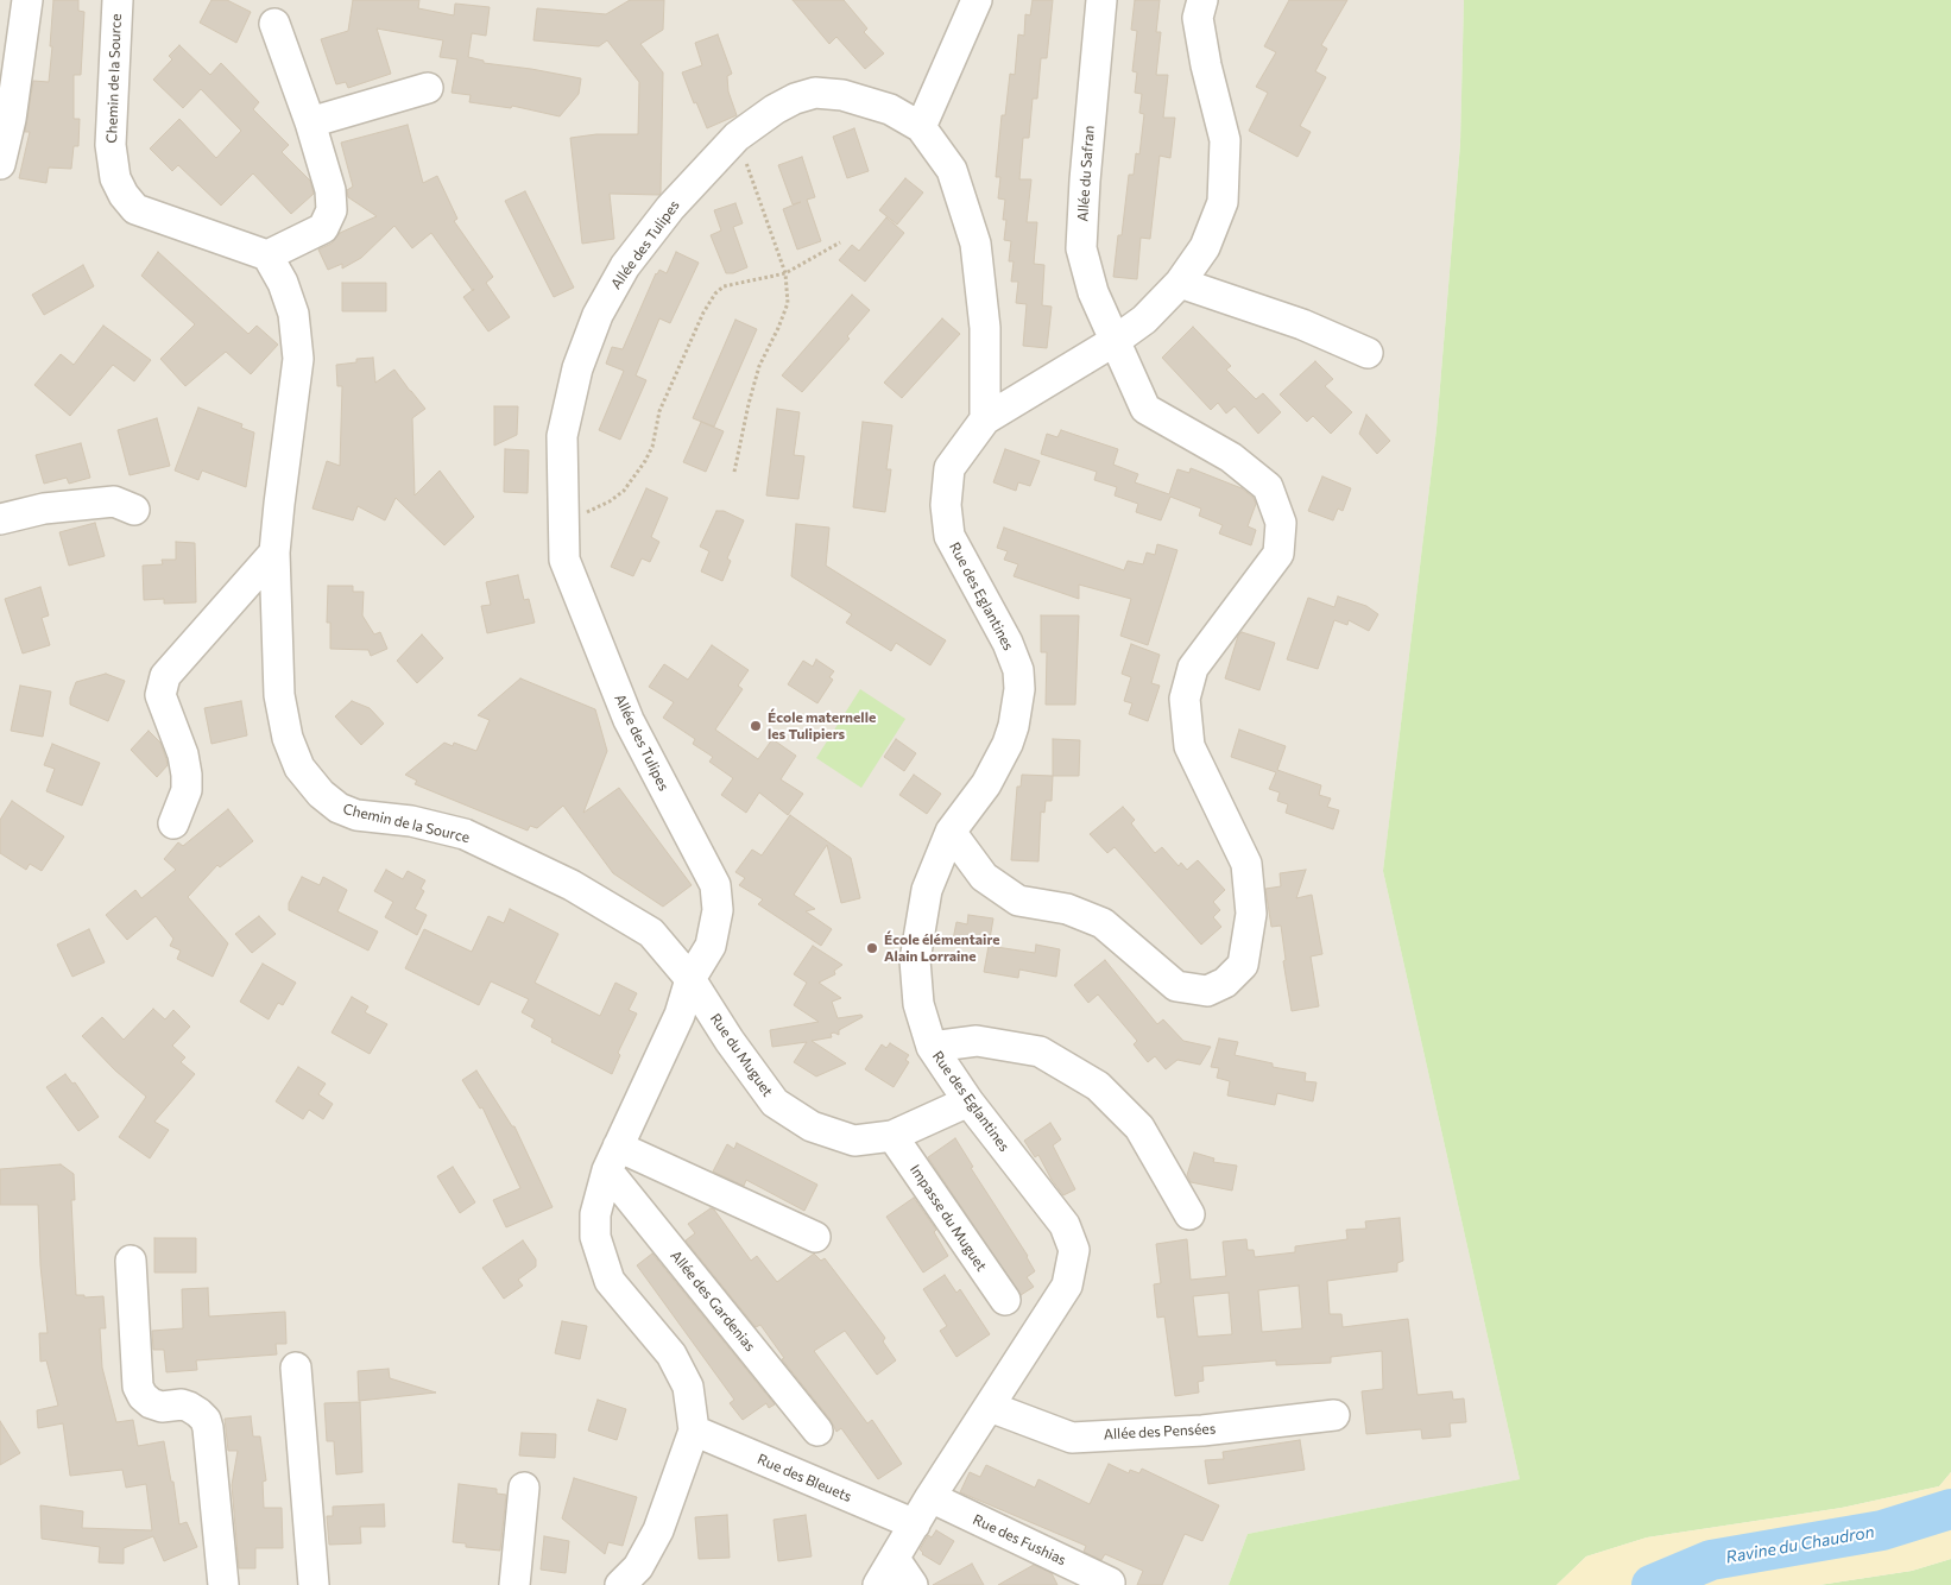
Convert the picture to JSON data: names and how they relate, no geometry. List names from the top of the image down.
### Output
{
  "streets": {
    "street": [
      "Chemin de la Source",
      "Allée du Safran",
      "Allée des Tulipes",
      "Rue des Eglantines",
      "Rue du Muguet",
      "Impasse du Muguet",
      "Allée des Gardenias",
      "Allée des Pensées",
      "Rue des Bleuets",
      "Rue des Fushias"
    ]
  },
  "crossings": [
    ["Chemin de la Source", "Allée des Tulipes"],
    ["Chemin de la Source", "Rue du Muguet"],
    ["Allée du Safran", "Rue des Eglantines"],
    ["Allée des Tulipes", "Rue des Eglantines"],
    ["Allée des Tulipes", "Rue du Muguet"],
    ["Rue des Eglantines", "Rue du Muguet"],
    ["Rue des Eglantines", "Allée des Pensées"],
    ["Rue des Eglantines", "Rue des Bleuets"],
    ["Rue des Eglantines", "Rue des Fushias"],
    ["Rue du Muguet", "Impasse du Muguet"]
  ],
  "water": ["Ravine du Chaudron"],
  "places": ["École maternelle les Tulipiers", "École élémentaire Alain Lorraine"]
}
